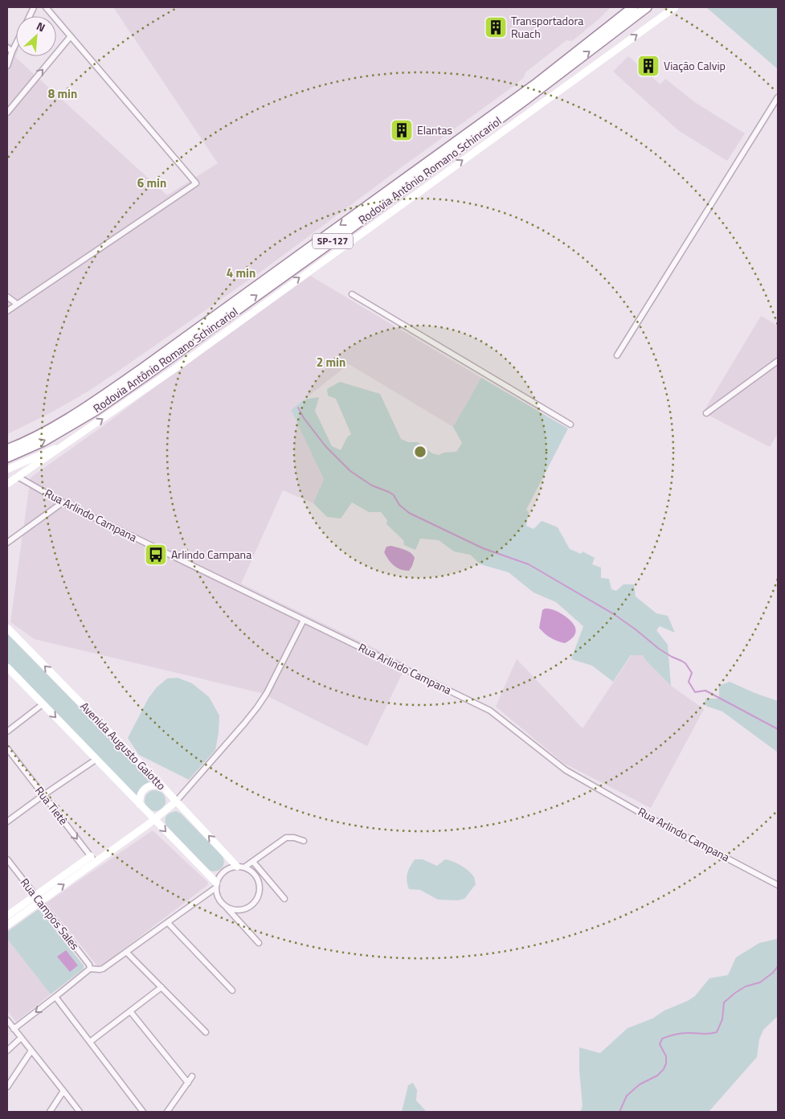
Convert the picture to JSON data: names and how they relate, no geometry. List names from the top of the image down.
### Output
{
  "streets": {
    "highway": ["Rodovia Antônio Romano Schincariol", "SP-127"],
    "street": [
      "Rua Arlindo Campana",
      "Avenida Augusto Gaiotto",
      "Rua Tietê",
      "Rua Campos Sales"
    ]
  },
  "one_way": ["Rua Tietê"],
  "places": {
    "building": ["Transportadora Ruach", "Viação Calvip", "Elantas"],
    "bus stop": ["Arlindo Campana"]
  },
  "north": "top right",
  "rings": [
    "8 min",
    "6 min",
    "4 min",
    "2 min"
  ]
}
